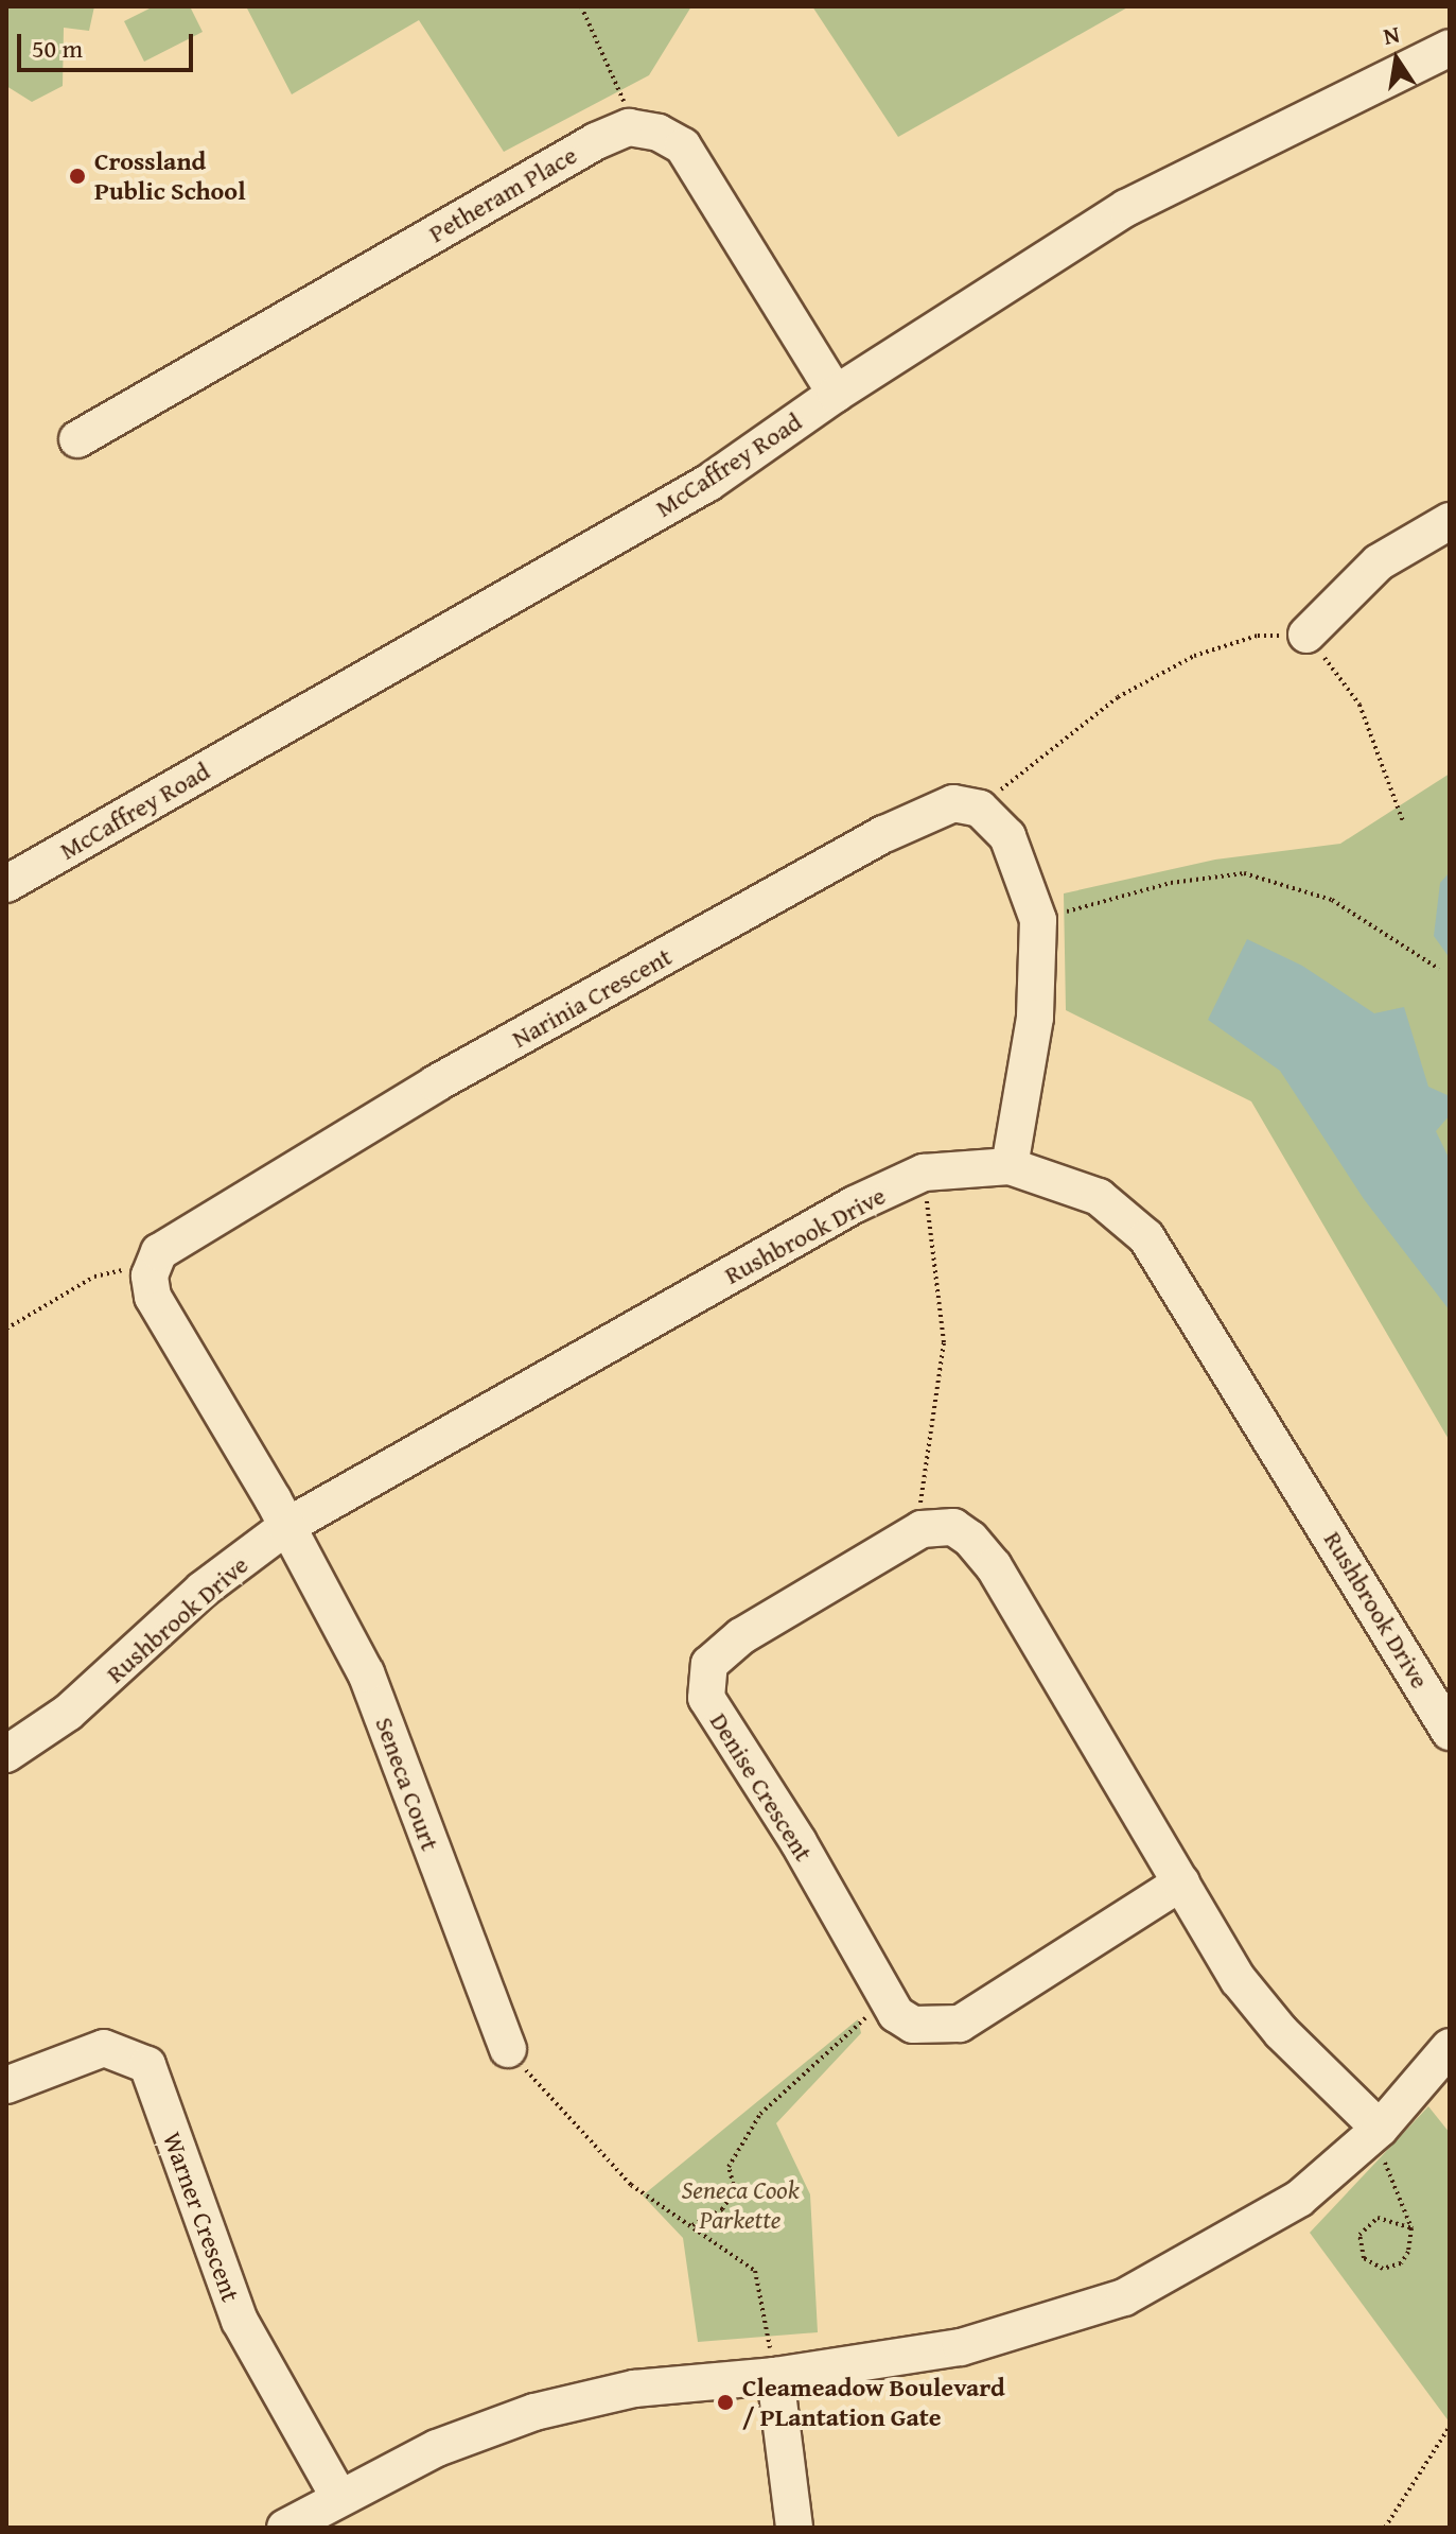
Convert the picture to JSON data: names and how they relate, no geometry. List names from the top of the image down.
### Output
{
  "streets": {
    "street": [
      "Petheram Place",
      "McCaffrey Road",
      "Narinia Crescent",
      "Rushbrook Drive",
      "Seneca Court",
      "Denise Crescent",
      "Warner Crescent"
    ]
  },
  "crossings": [
    ["Rushbrook Drive", "Seneca Court"]
  ],
  "parks": ["Seneca Cook Parkette"],
  "places": ["Crossland Public School", "Cleameadow Boulevard / PLantation Gate"],
  "scale_bar": "50 m",
  "north": "top"
}
